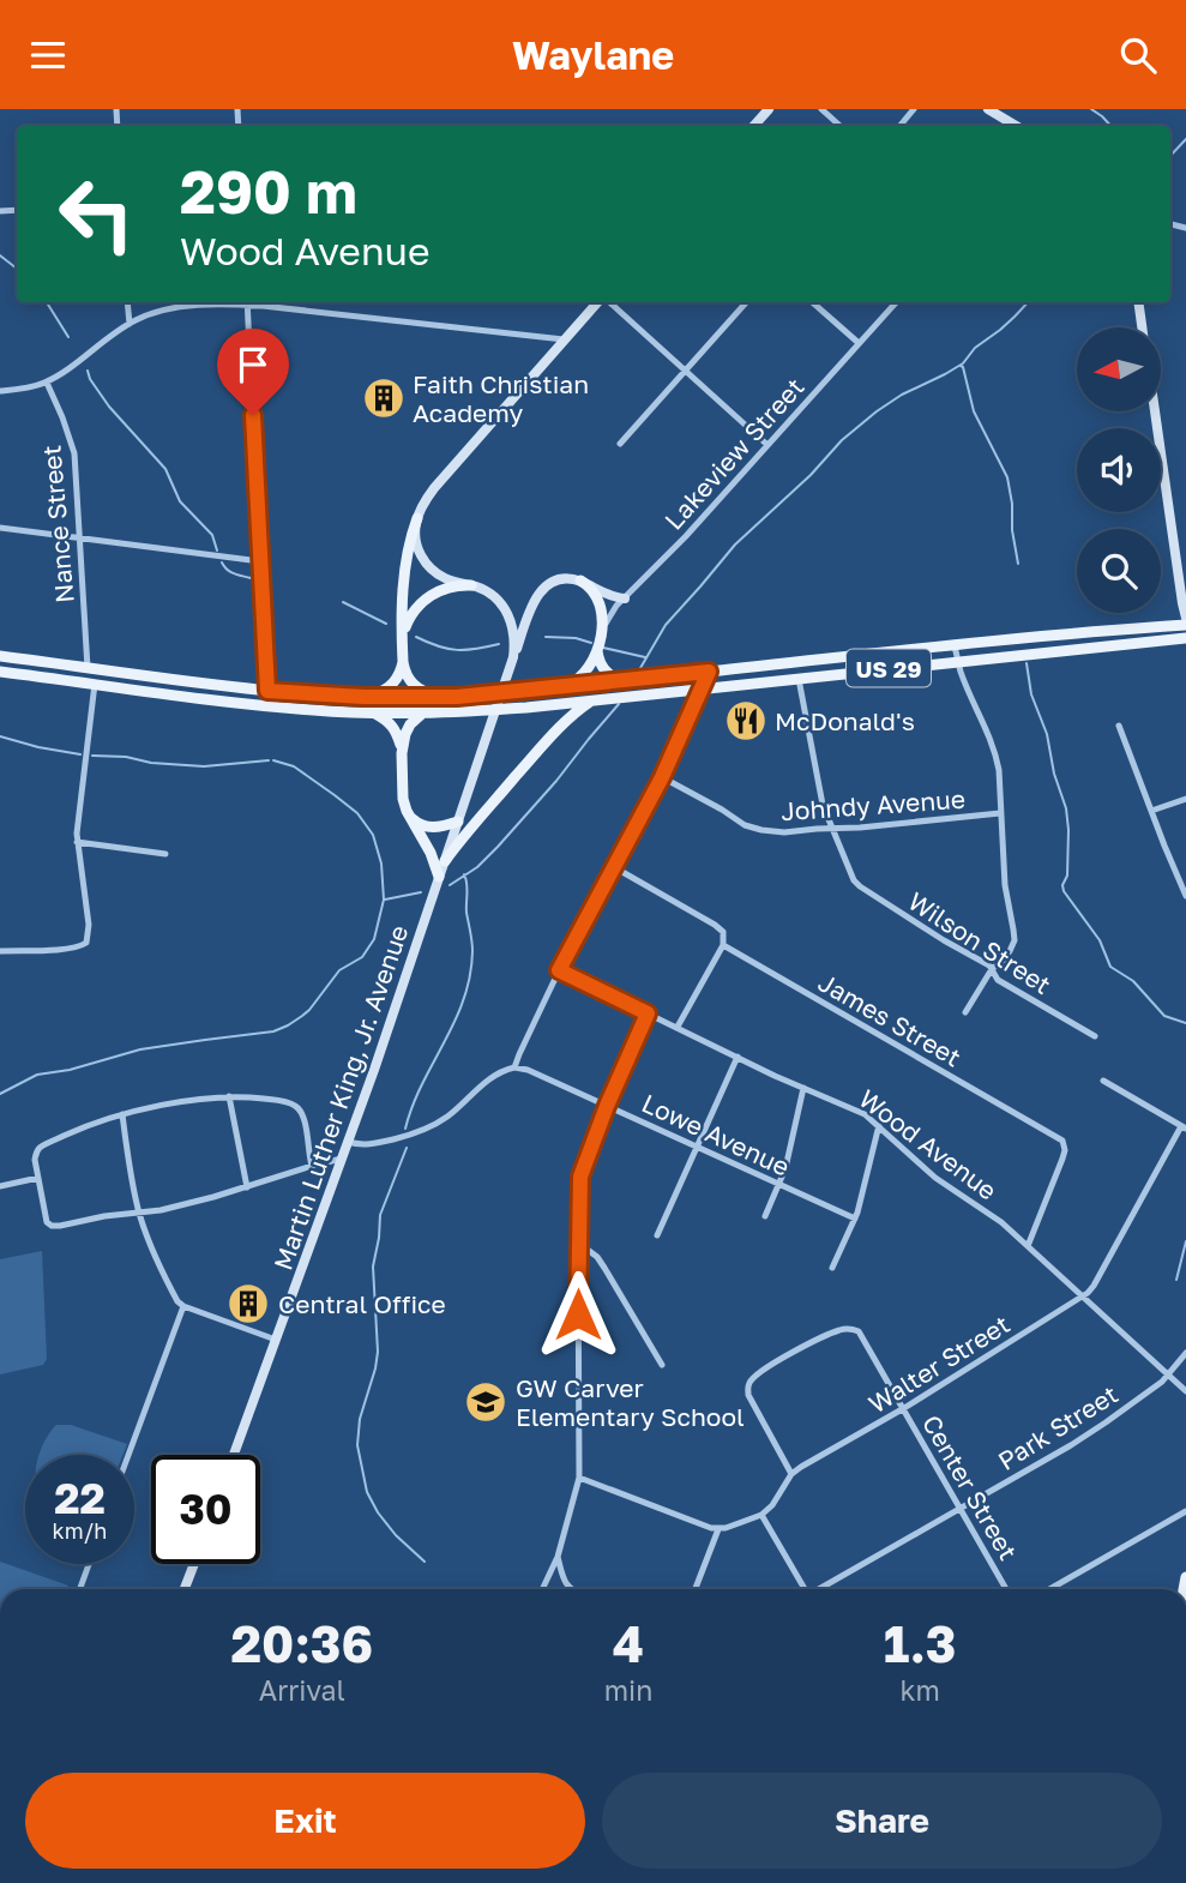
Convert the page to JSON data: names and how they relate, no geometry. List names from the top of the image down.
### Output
{
  "streets": {
    "main road": ["US 29", "Martin Luther King, Jr. Avenue"],
    "street": [
      "Lakeview Street",
      "Nance Street",
      "Johndy Avenue",
      "Wilson Street",
      "James Street",
      "Lowe Avenue",
      "Wood Avenue",
      "Walter Street",
      "Park Street",
      "Center Street"
    ]
  },
  "crossings": [
    ["Nance Street", "US 29"],
    ["US 29", "Wilson Street"],
    ["Johndy Avenue", "Wilson Street"],
    ["James Street", "Wood Avenue"],
    ["Wood Avenue", "Walter Street"],
    ["Wood Avenue", "Park Street"],
    ["Walter Street", "Center Street"],
    ["Park Street", "Center Street"]
  ],
  "places": {
    "building": ["Faith Christian Academy", "Central Office"],
    "restaurant": ["McDonald's"],
    "school or university": ["GW Carver Elementary School"]
  },
  "north": "left",
  "page": {
    "header": "Waylane",
    "turn": ["290 m", "Wood Avenue"],
    "speed": "22 km/h",
    "limit": "30",
    "eta": [
      "20:36",
      "Arrival",
      "4",
      "min",
      "1.3",
      "km"
    ],
    "buttons": ["Exit", "Share"]
  }
}
